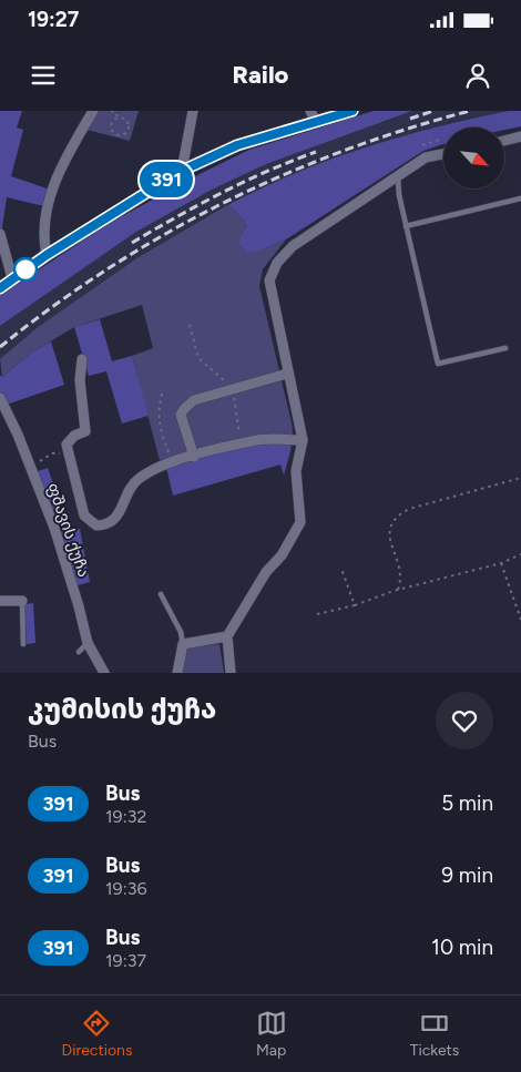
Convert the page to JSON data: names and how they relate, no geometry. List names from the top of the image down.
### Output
{
  "streets": {
    "street": ["ფშავის ქუჩა"]
  },
  "lines": ["bus line 391"],
  "north": "bottom right",
  "page": {
    "status": "19:27",
    "header": "Railo",
    "on_map": "391",
    "heading": ["კუმისის ქუჩა", "Bus"],
    "list": [
      {
        "mark": "391",
        "name": "Bus",
        "note": "19:32",
        "value": "5 min"
      },
      {
        "mark": "391",
        "name": "Bus",
        "note": "19:36",
        "value": "9 min"
      },
      {
        "mark": "391",
        "name": "Bus",
        "note": "19:37",
        "value": "10 min"
      }
    ],
    "tabs": ["Directions", "Map", "Tickets"]
  }
}
